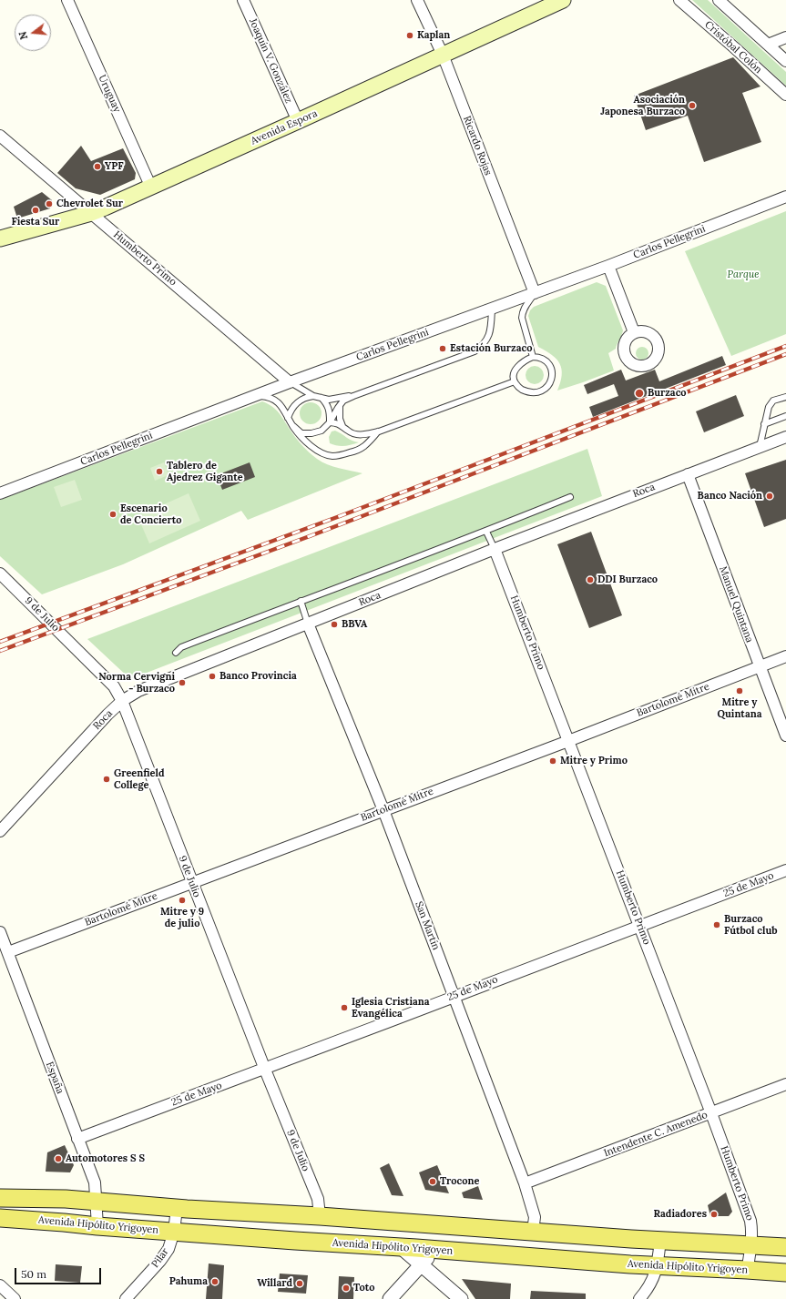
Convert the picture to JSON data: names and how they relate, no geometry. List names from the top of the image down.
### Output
{
  "streets": {
    "main road": ["Avenida Espora", "Avenida Hipólito Yrigoyen"],
    "street": [
      "Cristóbal Colón",
      "Joaquín V. González",
      "Uruguay",
      "Ricardo Rojas",
      "Carlos Pellegrini",
      "Humberto Primo",
      "Roca",
      "Manuel Quintana",
      "9 de Julio",
      "Bartolomé Mitre",
      "25 de Mayo",
      "San Martín",
      "España",
      "Intendente C. Amenedo",
      "Pilar"
    ]
  },
  "crossings": [
    ["Joaquín V. González", "Avenida Espora"],
    ["Uruguay", "Avenida Espora"],
    ["Avenida Espora", "Ricardo Rojas"],
    ["Avenida Espora", "Humberto Primo"],
    ["Ricardo Rojas", "Carlos Pellegrini"],
    ["Carlos Pellegrini", "Humberto Primo"],
    ["Humberto Primo", "Roca"],
    ["Humberto Primo", "Bartolomé Mitre"],
    ["Humberto Primo", "25 de Mayo"],
    ["Humberto Primo", "Intendente C. Amenedo"],
    ["Humberto Primo", "Avenida Hipólito Yrigoyen"],
    ["Roca", "Manuel Quintana"],
    ["Roca", "9 de Julio"],
    ["Roca", "San Martín"],
    ["Manuel Quintana", "Bartolomé Mitre"],
    ["9 de Julio", "Bartolomé Mitre"],
    ["9 de Julio", "25 de Mayo"],
    ["Bartolomé Mitre", "San Martín"],
    ["Bartolomé Mitre", "España"],
    ["25 de Mayo", "San Martín"],
    ["25 de Mayo", "España"],
    ["San Martín", "Intendente C. Amenedo"],
    ["España", "Avenida Hipólito Yrigoyen"],
    ["Avenida Hipólito Yrigoyen", "Pilar"]
  ],
  "parks": ["Parque"],
  "places": [
    "Kaplan",
    "Asociación Japonesa Burzaco",
    "YPF",
    "Chevrolet Sur",
    "Fiesta Sur",
    "Estación Burzaco",
    "Burzaco",
    "Tablero de Ajedrez Gigante",
    "Banco Nación",
    "Escenario de Concierto",
    "DDI Burzaco",
    "BBVA",
    "Banco Provincia",
    "Norma Cervigni - Burzaco",
    "Mitre y Quintana",
    "Mitre y Primo",
    "Greenfield College",
    "Mitre y 9 de julio",
    "Burzaco Fútbol club",
    "Iglesia Cristiana Evangélica",
    "Automotores S S",
    "Trocone",
    "Radiadores",
    "Pahuma",
    "Willard",
    "Toto"
  ],
  "scale_bar": "50 m",
  "north": "left"
}
